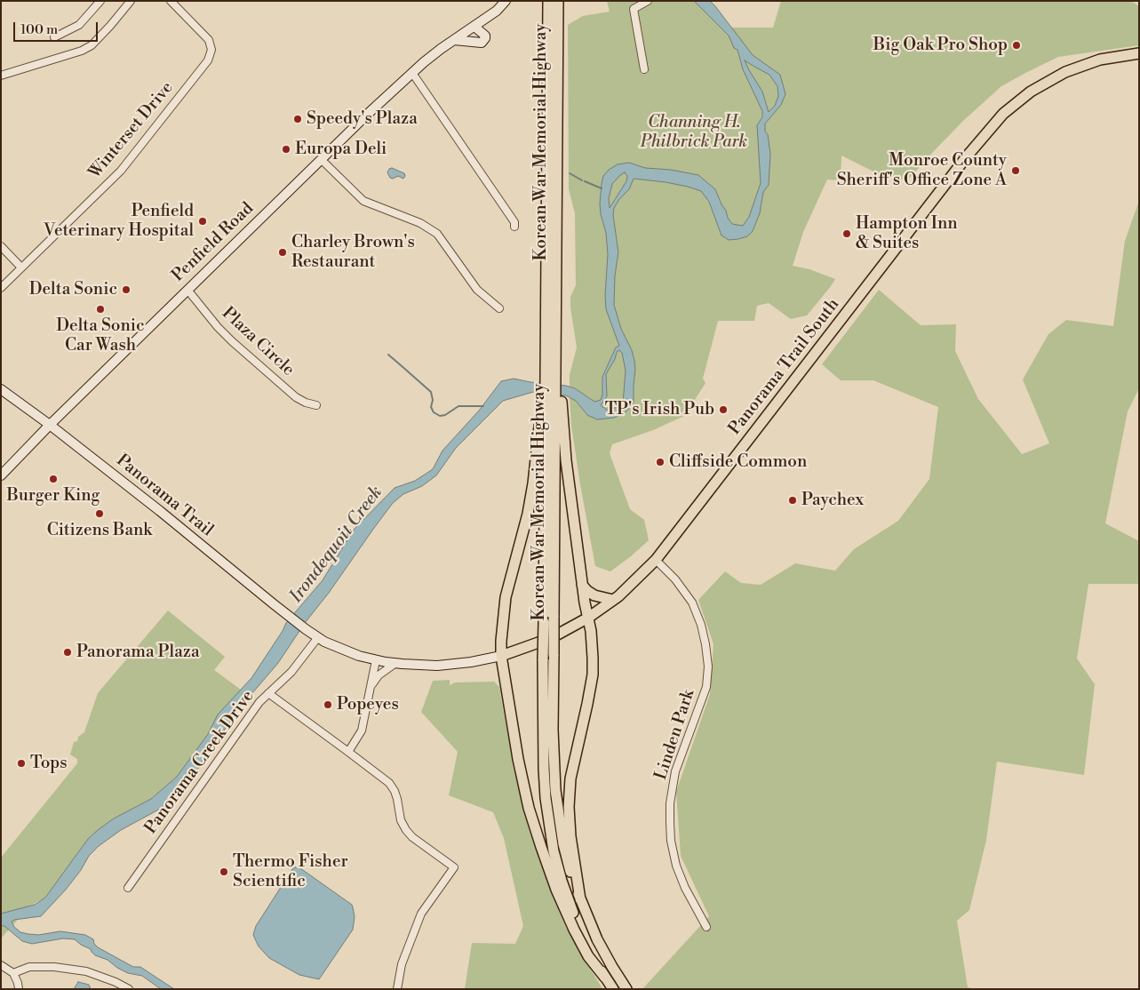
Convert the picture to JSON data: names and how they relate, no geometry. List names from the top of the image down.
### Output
{
  "streets": {
    "main road": ["Korean War Memorial Highway", "Panorama Trail South"],
    "street": [
      "Winterset Drive",
      "Penfield Road",
      "Plaza Circle",
      "Panorama Trail",
      "Linden Park",
      "Panorama Creek Drive"
    ]
  },
  "crossings": [
    ["Penfield Road", "Plaza Circle"],
    ["Penfield Road", "Panorama Trail"],
    ["Panorama Trail South", "Panorama Trail"],
    ["Panorama Trail South", "Linden Park"],
    ["Panorama Trail South", "Panorama Creek Drive"]
  ],
  "water": ["Irondequoit Creek"],
  "parks": ["Channing H. Philbrick Park"],
  "places": [
    "Big Oak Pro Shop",
    "Speedy's Plaza",
    "Europa Deli",
    "Monroe County Sheriff's Office Zone A",
    "Penfield Veterinary Hospital",
    "Hampton Inn & Suites",
    "Charley Brown's Restaurant",
    "Delta Sonic",
    "Delta Sonic Car Wash",
    "TP's Irish Pub",
    "Cliffside Common",
    "Burger King",
    "Paychex",
    "Citizens Bank",
    "Panorama Plaza",
    "Popeyes",
    "Tops",
    "Thermo Fisher Scientific"
  ],
  "scale_bar": "100 m"
}
